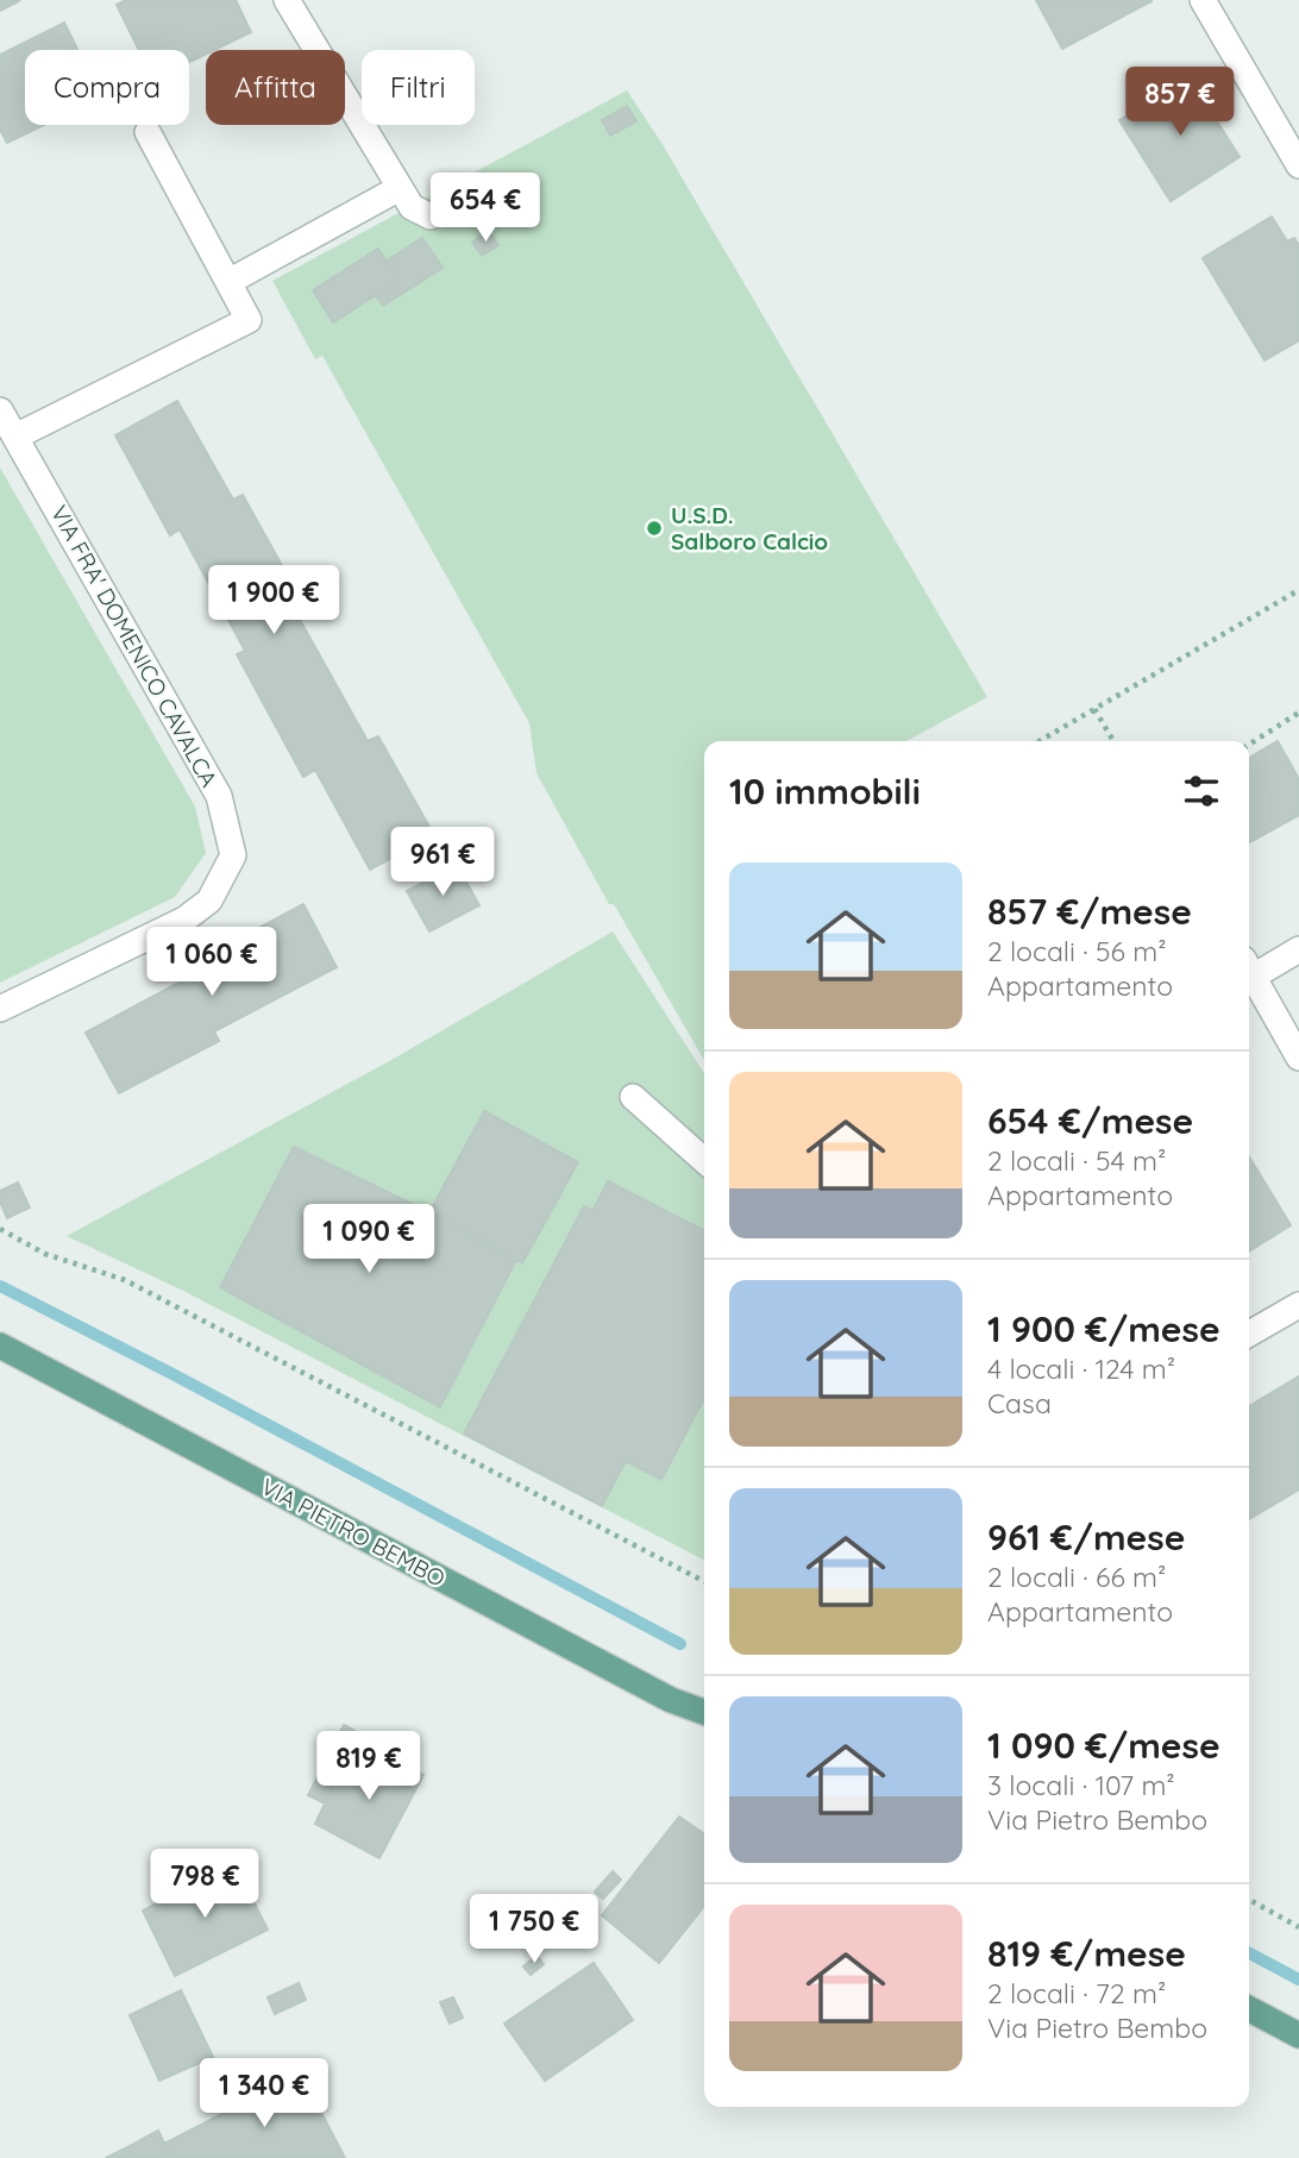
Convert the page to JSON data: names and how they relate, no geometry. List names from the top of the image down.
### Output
{
  "streets": {
    "main road": ["VIA PIETRO BEMBO"],
    "street": ["VIA FRA' DOMENICO CAVALCA"]
  },
  "places": ["U.S.D. Salboro Calcio"],
  "page": {
    "chip": ["Compra", "Affitta", "Filtri"],
    "price": [
      "857 €",
      "654 €",
      "1 900 €",
      "961 €",
      "1 060 €",
      "1 090 €",
      "819 €",
      "798 €",
      "1 750 €",
      "1 340 €"
    ],
    "heading": "10 immobili",
    "list": [
      {
        "name": "857 €/mese",
        "note": "2 locali · 56 m² · Appartamento"
      },
      {
        "name": "654 €/mese",
        "note": "2 locali · 54 m² · Appartamento"
      },
      {
        "name": "1 900 €/mese",
        "note": "4 locali · 124 m² · Casa"
      },
      {
        "name": "961 €/mese",
        "note": "2 locali · 66 m² · Appartamento"
      },
      {
        "name": "1 090 €/mese",
        "note": "3 locali · 107 m² · Via Pietro Bembo"
      },
      {
        "name": "819 €/mese",
        "note": "2 locali · 72 m² · Via Pietro Bembo"
      }
    ]
  }
}
